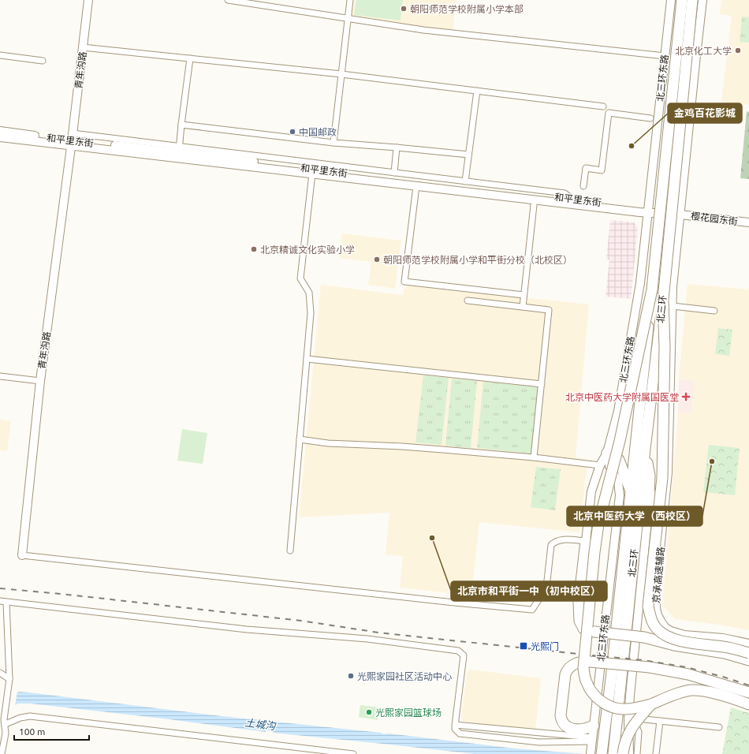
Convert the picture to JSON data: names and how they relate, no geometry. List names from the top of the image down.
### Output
{
  "streets": {
    "highway": ["北三环东路", "北三环"],
    "street": [
      "青年沟路",
      "和平里东街",
      "樱花园东街",
      "京承高速辅路"
    ]
  },
  "crossings": [
    ["青年沟路", "和平里东街"],
    ["北三环东路", "和平里东街"],
    ["北三环东路", "樱花园东街"],
    ["北三环东路", "北三环"],
    ["和平里东街", "樱花园东街"]
  ],
  "water": ["土城沟"],
  "places": {
    "other": [
      "朝阳师范学校附属小学本部",
      "北京化工大学",
      "中国邮政",
      "金鸡百花影城",
      "北京精诚文化实验小学",
      "朝阳师范学校附属小学和平街分校（北校区）",
      "北京中医药大学（西校区）",
      "北京市和平街一中（初中校区）",
      "光熙家园社区活动中心",
      "光熙家园篮球场"
    ],
    "health": ["北京中医药大学附属国医堂"],
    "transit": ["光熙门"]
  },
  "scale_bar": "100 m"
}
